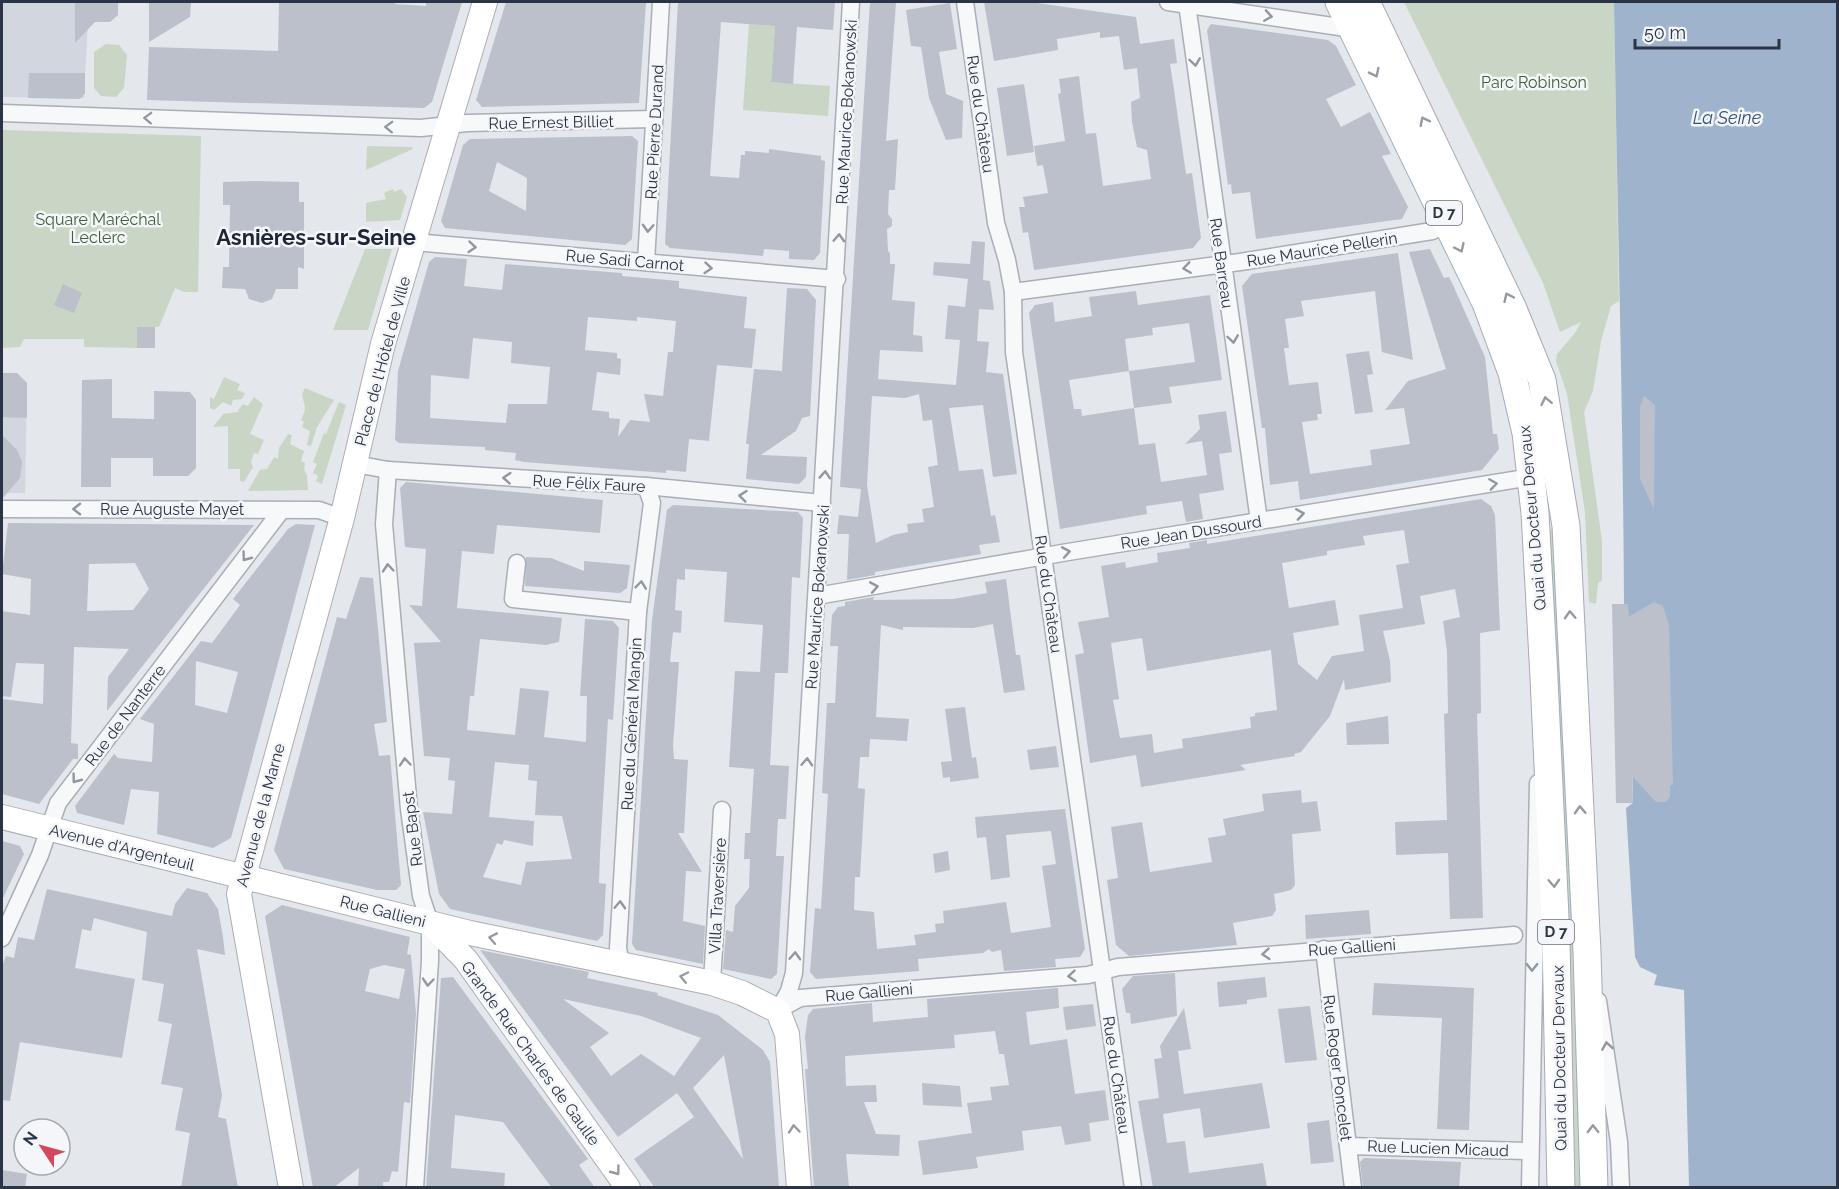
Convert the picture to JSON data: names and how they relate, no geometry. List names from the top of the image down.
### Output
{
  "streets": {
    "main road": [
      "D 7",
      "Place de l'Hôtel de Ville",
      "Quai du Docteur Dervaux",
      "Avenue de la Marne",
      "Avenue d'Argenteuil",
      "Rue Gallieni",
      "Grande Rue Charles de Gaulle"
    ],
    "street": [
      "Rue Maurice Bokanowski",
      "Rue du Château",
      "Rue Ernest Billiet",
      "Rue Pierre Durand",
      "Rue Maurice Pellerin",
      "Rue Sadi Carnot",
      "Rue Barreau",
      "Rue Félix Faure",
      "Rue Auguste Mayet",
      "Rue Jean Dussourd",
      "Rue de Nanterre",
      "Rue du Général Mangin",
      "Rue Bapst",
      "Villa Traversière",
      "Rue Roger Poncelet",
      "Rue Lucien Micaud"
    ]
  },
  "crossings": [
    ["Rue Maurice Bokanowski", "Rue Sadi Carnot"],
    ["Rue Maurice Bokanowski", "Rue Félix Faure"],
    ["Rue Maurice Bokanowski", "Rue Jean Dussourd"],
    ["Rue Maurice Bokanowski", "Rue Gallieni"],
    ["Rue du Château", "Rue Maurice Pellerin"],
    ["Rue du Château", "Rue Jean Dussourd"],
    ["Rue du Château", "Rue Gallieni"],
    ["Rue Ernest Billiet", "Rue Pierre Durand"],
    ["Rue Ernest Billiet", "Place de l'Hôtel de Ville"],
    ["Rue Pierre Durand", "Rue Sadi Carnot"],
    ["Rue Maurice Pellerin", "Rue Barreau"],
    ["Rue Maurice Pellerin", "Quai du Docteur Dervaux"],
    ["Rue Sadi Carnot", "Place de l'Hôtel de Ville"],
    ["Rue Barreau", "Rue Jean Dussourd"],
    ["Place de l'Hôtel de Ville", "Rue Félix Faure"],
    ["Place de l'Hôtel de Ville", "Rue Auguste Mayet"],
    ["Place de l'Hôtel de Ville", "Avenue de la Marne"],
    ["Rue Félix Faure", "Rue du Général Mangin"],
    ["Rue Félix Faure", "Rue Bapst"],
    ["Rue Auguste Mayet", "Rue de Nanterre"],
    ["Rue Auguste Mayet", "Avenue de la Marne"],
    ["Quai du Docteur Dervaux", "Rue Jean Dussourd"],
    ["Quai du Docteur Dervaux", "Rue Lucien Micaud"],
    ["Rue de Nanterre", "Avenue d'Argenteuil"],
    ["Rue du Général Mangin", "Rue Gallieni"],
    ["Avenue de la Marne", "Avenue d'Argenteuil"],
    ["Avenue de la Marne", "Rue Gallieni"],
    ["Rue Bapst", "Rue Gallieni"],
    ["Rue Bapst", "Grande Rue Charles de Gaulle"],
    ["Avenue d'Argenteuil", "Rue Gallieni"],
    ["Villa Traversière", "Rue Gallieni"],
    ["Rue Gallieni", "Grande Rue Charles de Gaulle"],
    ["Rue Gallieni", "Rue Roger Poncelet"],
    ["Rue Roger Poncelet", "Rue Lucien Micaud"]
  ],
  "one_way": [
    "Rue Maurice Bokanowski",
    "Rue Pierre Durand",
    "Rue Maurice Pellerin",
    "Rue Sadi Carnot",
    "Rue Barreau",
    "Rue Félix Faure",
    "Rue Auguste Mayet",
    "Rue Jean Dussourd",
    "Rue de Nanterre",
    "Rue du Général Mangin",
    "Rue Gallieni",
    "Grande Rue Charles de Gaulle"
  ],
  "districts": ["Asnières-sur-Seine"],
  "water": ["La Seine"],
  "parks": ["Parc Robinson", "Square Maréchal Leclerc"],
  "scale_bar": "50 m",
  "north": "top left"
}
